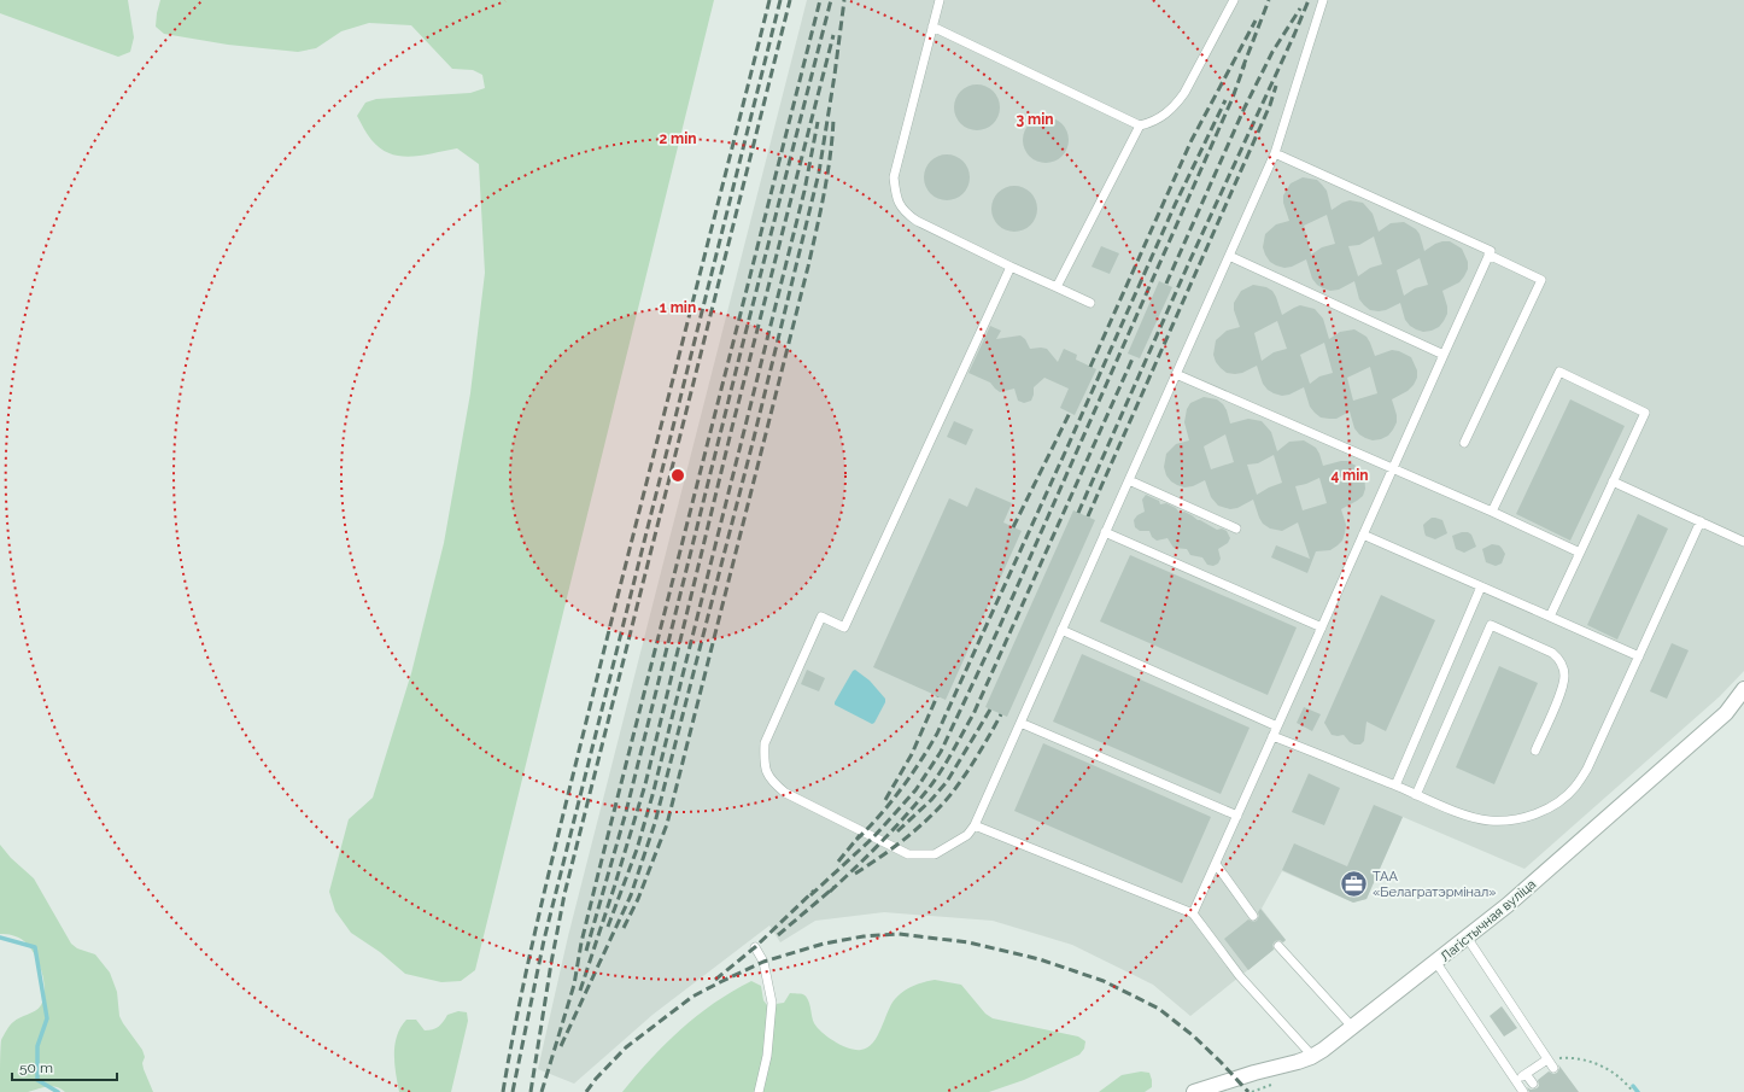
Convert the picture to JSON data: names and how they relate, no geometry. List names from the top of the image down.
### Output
{
  "streets": {
    "street": ["Лагістычная вуліца"]
  },
  "places": {
    "office": ["ТАА «Белагратэрмінал»"]
  },
  "scale_bar": "50 m",
  "rings": [
    "3 min",
    "2 min",
    "1 min",
    "4 min"
  ]
}
